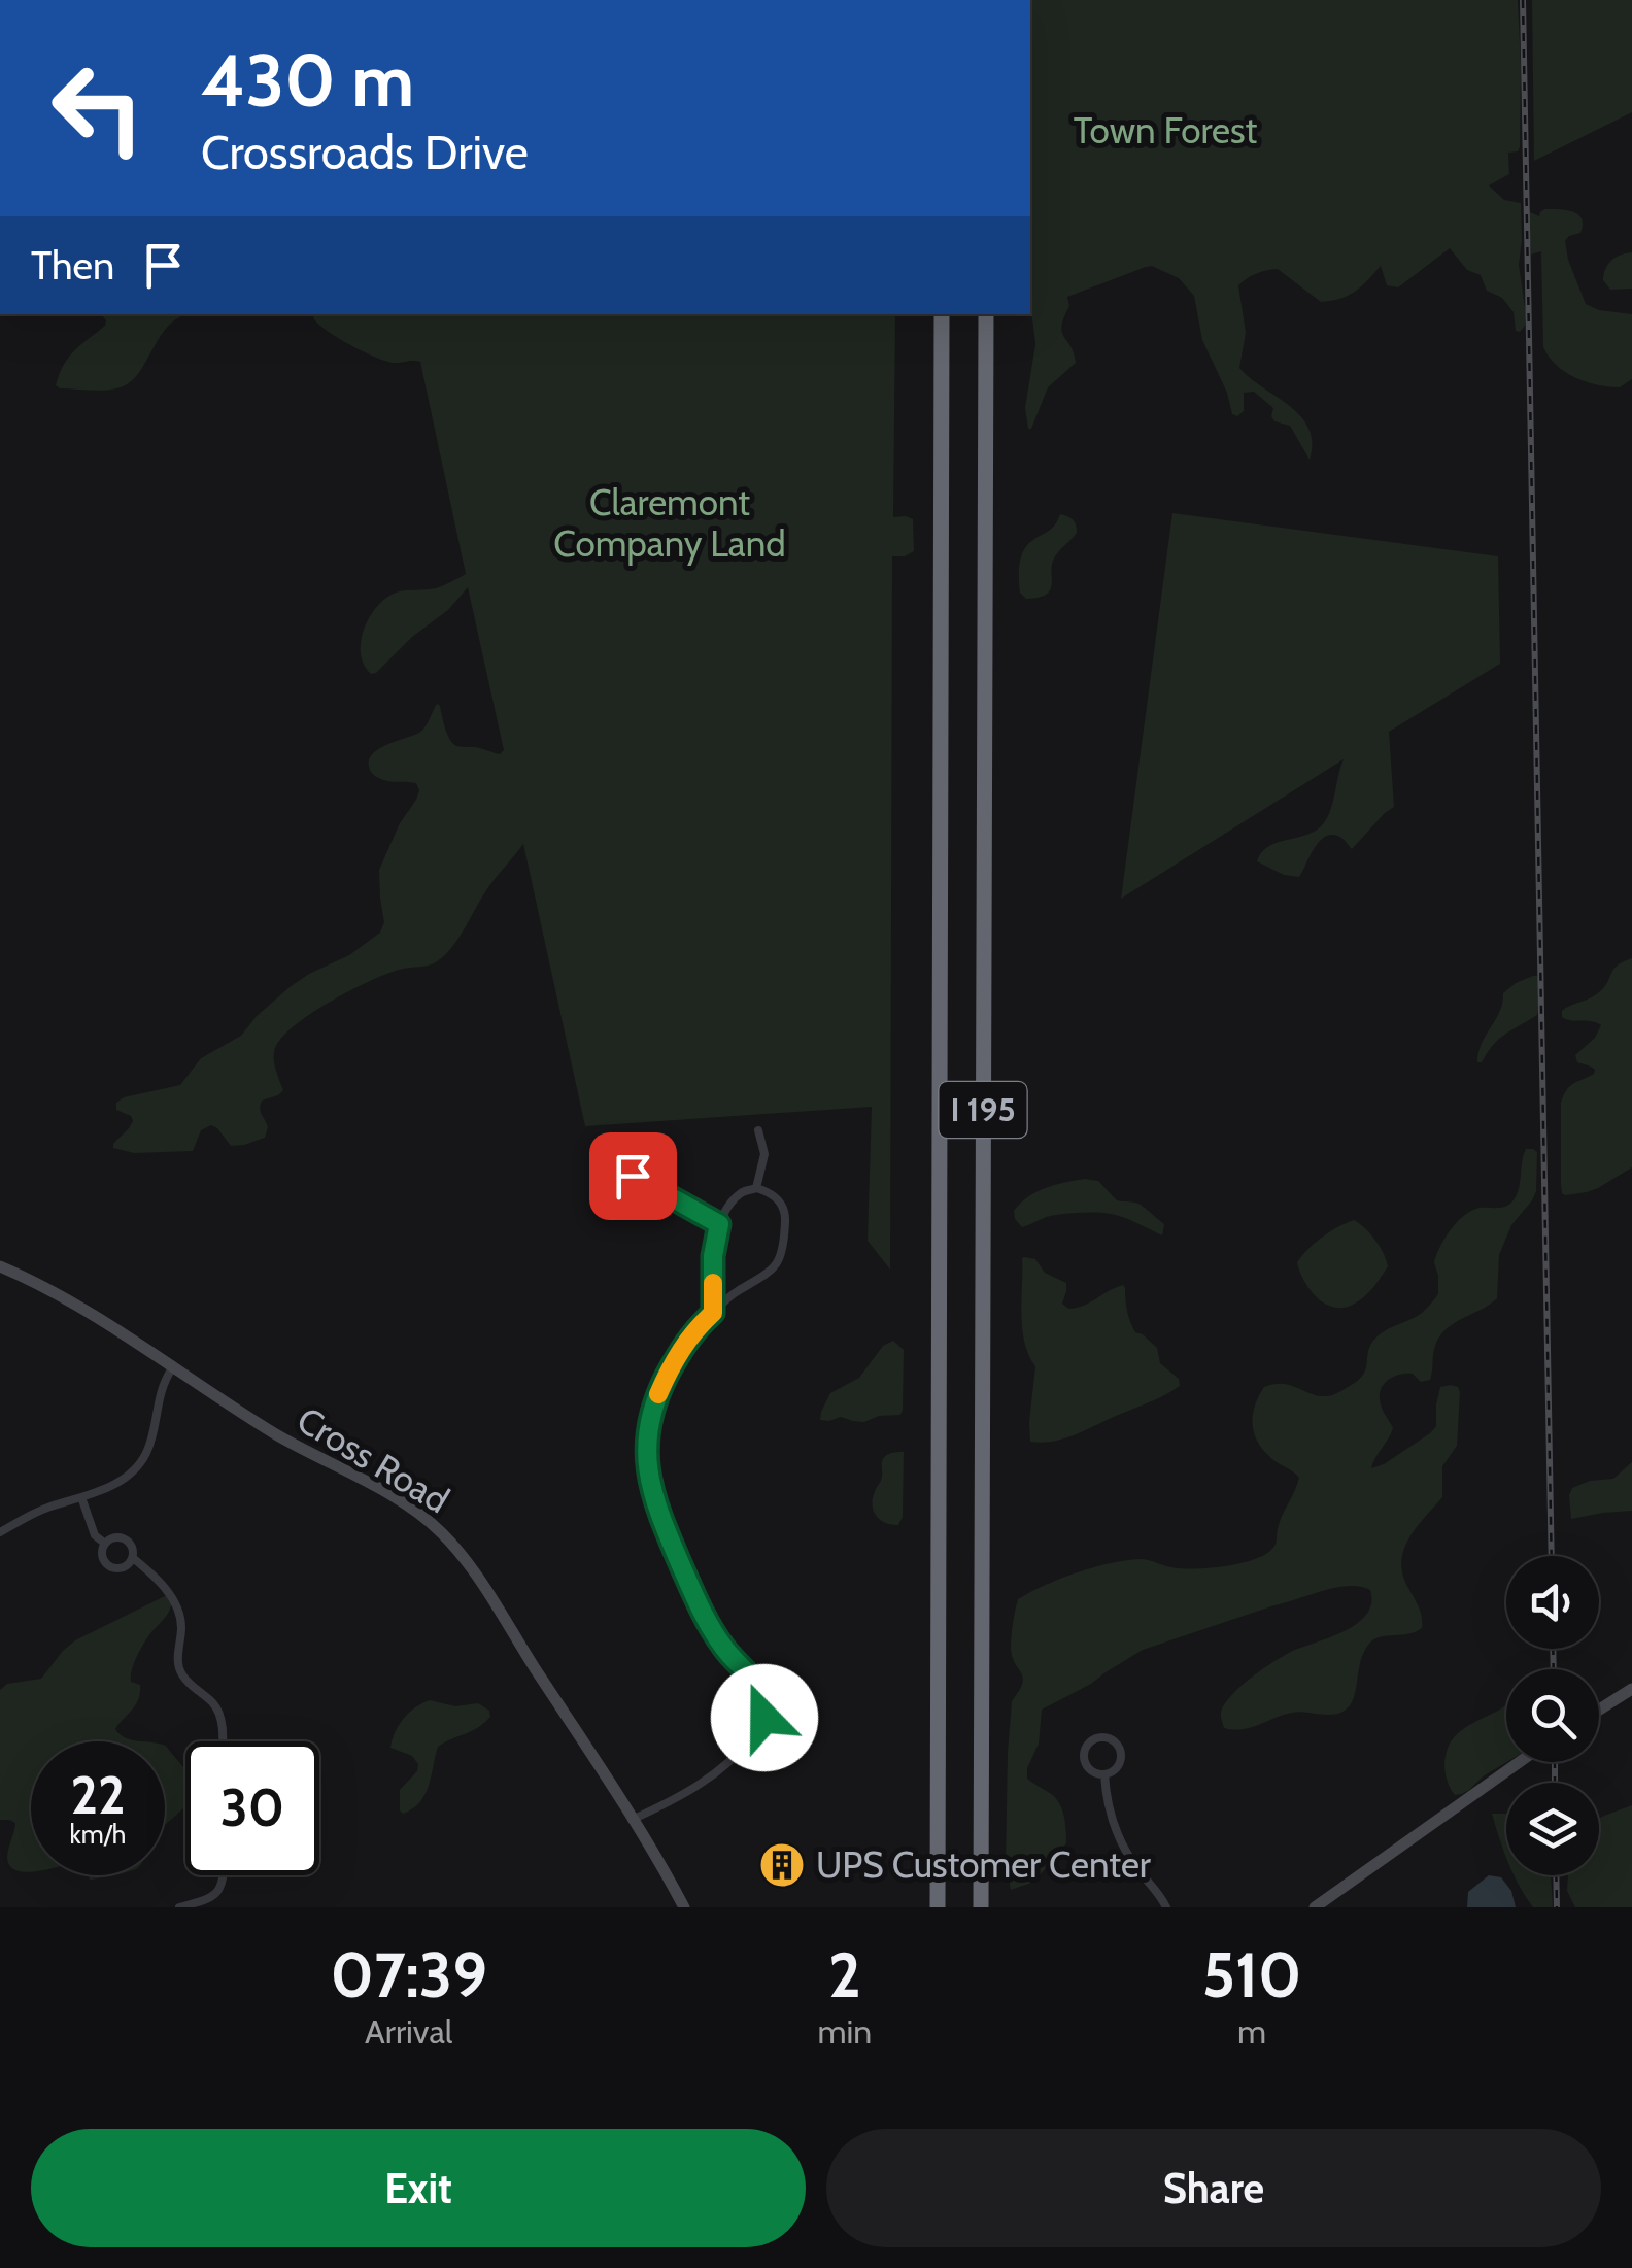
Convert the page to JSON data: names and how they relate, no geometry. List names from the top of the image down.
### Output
{
  "streets": {
    "highway": ["I 195"],
    "street": ["Cross Road"]
  },
  "parks": ["Town Forest", "Claremont Company Land"],
  "places": {
    "building": ["UPS Customer Center"]
  },
  "page": {
    "turn": ["430 m", "Crossroads Drive"],
    "then": "Then",
    "speed": "22 km/h",
    "limit": "30",
    "eta": [
      "07:39",
      "Arrival",
      "2",
      "min",
      "510",
      "m"
    ],
    "buttons": ["Exit", "Share"]
  }
}
